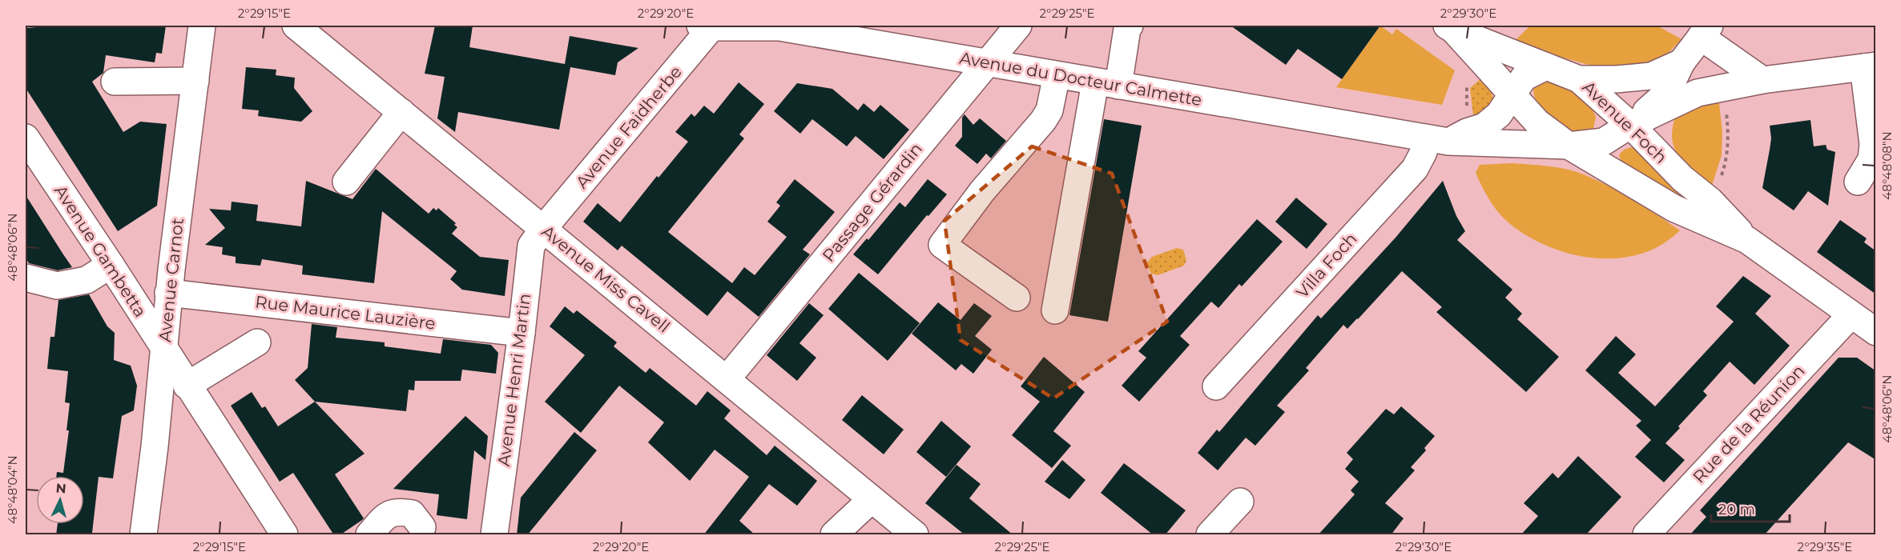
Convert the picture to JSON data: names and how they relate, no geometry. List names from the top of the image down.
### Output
{
  "streets": {
    "street": [
      "Avenue du Docteur Calmette",
      "Avenue Foch",
      "Avenue Faidherbe",
      "Passage Gérardin",
      "Avenue Gambetta",
      "Villa Foch",
      "Avenue Miss Cavell",
      "Avenue Carnot",
      "Rue Maurice Lauzière",
      "Avenue Henri Martin",
      "Rue de la Réunion"
    ]
  },
  "crossings": [
    ["Avenue du Docteur Calmette", "Avenue Foch"],
    ["Avenue du Docteur Calmette", "Avenue Faidherbe"],
    ["Avenue du Docteur Calmette", "Passage Gérardin"],
    ["Avenue du Docteur Calmette", "Villa Foch"],
    ["Avenue Foch", "Rue de la Réunion"],
    ["Avenue Faidherbe", "Avenue Miss Cavell"],
    ["Avenue Faidherbe", "Avenue Henri Martin"],
    ["Passage Gérardin", "Avenue Miss Cavell"],
    ["Avenue Gambetta", "Avenue Carnot"],
    ["Avenue Miss Cavell", "Avenue Henri Martin"],
    ["Avenue Carnot", "Rue Maurice Lauzière"],
    ["Rue Maurice Lauzière", "Avenue Henri Martin"]
  ],
  "scale_bar": "20 m",
  "north": "top",
  "coordinates": [
    "2°29'15\"E",
    "2°29'20\"E",
    "2°29'25\"E",
    "2°29'30\"E",
    "48°48'08\"N",
    "48°48'06\"N",
    "48°48'04\"N",
    "2°29'35\"E"
  ]
}
